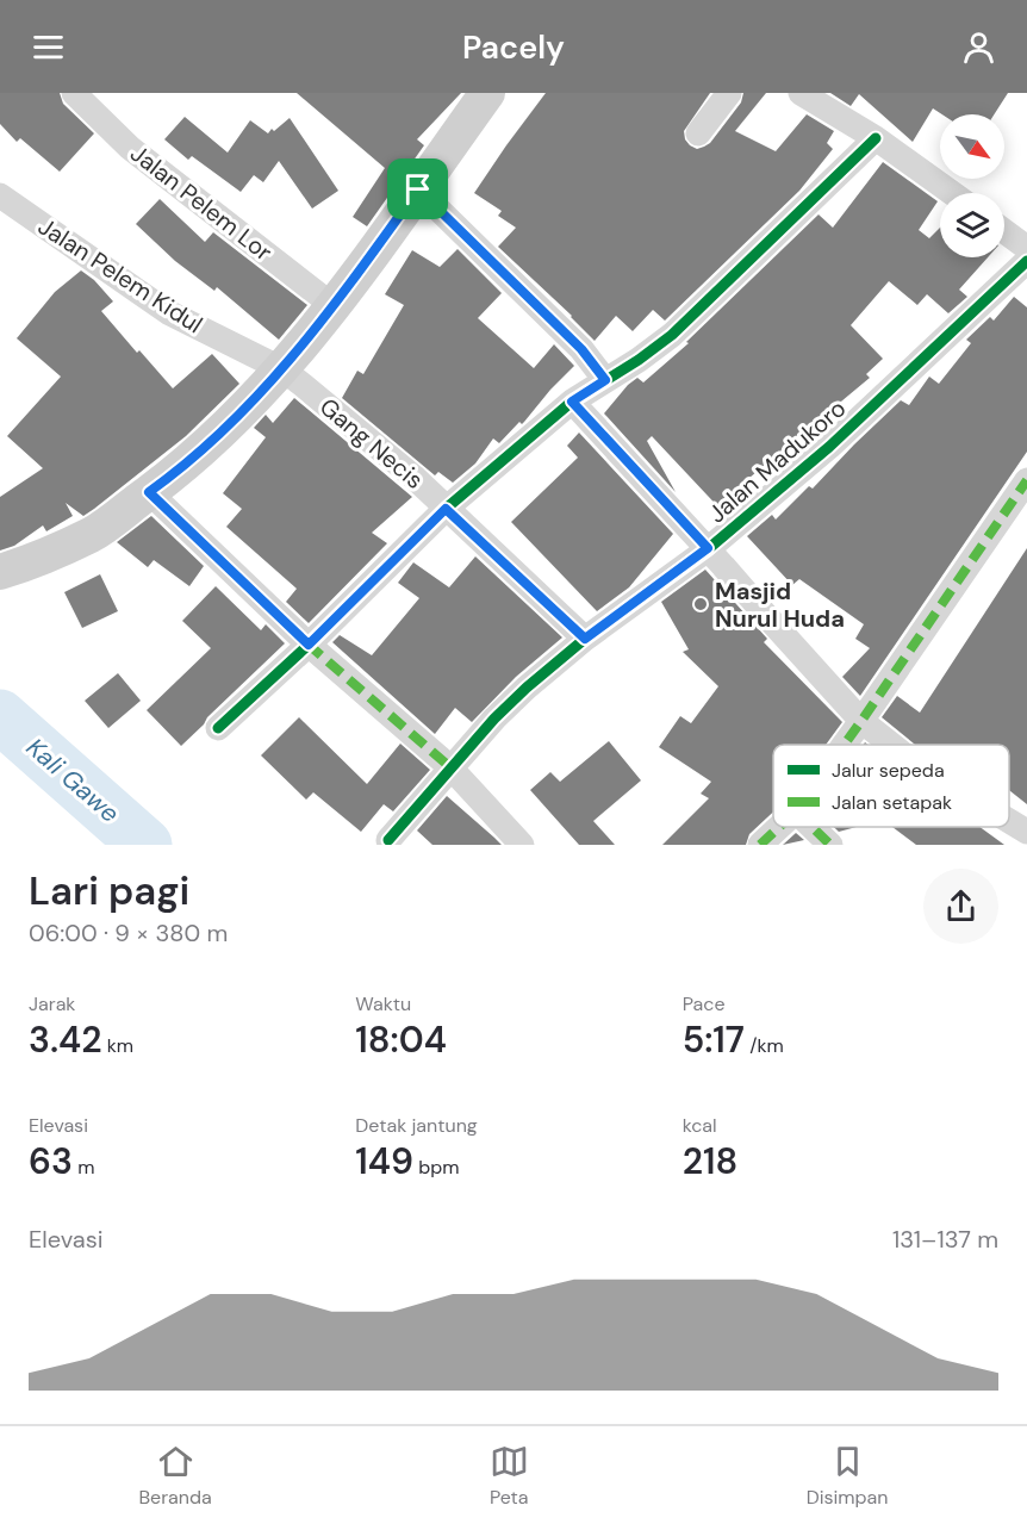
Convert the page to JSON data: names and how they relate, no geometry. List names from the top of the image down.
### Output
{
  "streets": {
    "street": [
      "Jalan Pelem Lor",
      "Jalan Pelem Kidul",
      "Gang Necis",
      "Jalan Madukoro"
    ]
  },
  "crossings": [
    ["Jalan Pelem Kidul", "Gang Necis"],
    ["Gang Necis", "Jalan Madukoro"]
  ],
  "water": ["Kali Gawe"],
  "places": ["Masjid Nurul Huda"],
  "legend": ["Jalur sepeda", "Jalan setapak"],
  "north": "bottom right",
  "page": {
    "header": "Pacely",
    "heading": ["Lari pagi", "06:00 · 9 × 380 m"],
    "stats": [
      ["Jarak", "3.42 km"],
      ["Waktu", "18:04"],
      ["Pace", "5:17 /km"],
      ["Elevasi", "63 m"],
      ["Detak jantung", "149 bpm"],
      ["kcal", "218"]
    ],
    "chart": ["Elevasi", "131–137 m"],
    "tabs": ["Beranda", "Peta", "Disimpan"]
  }
}
